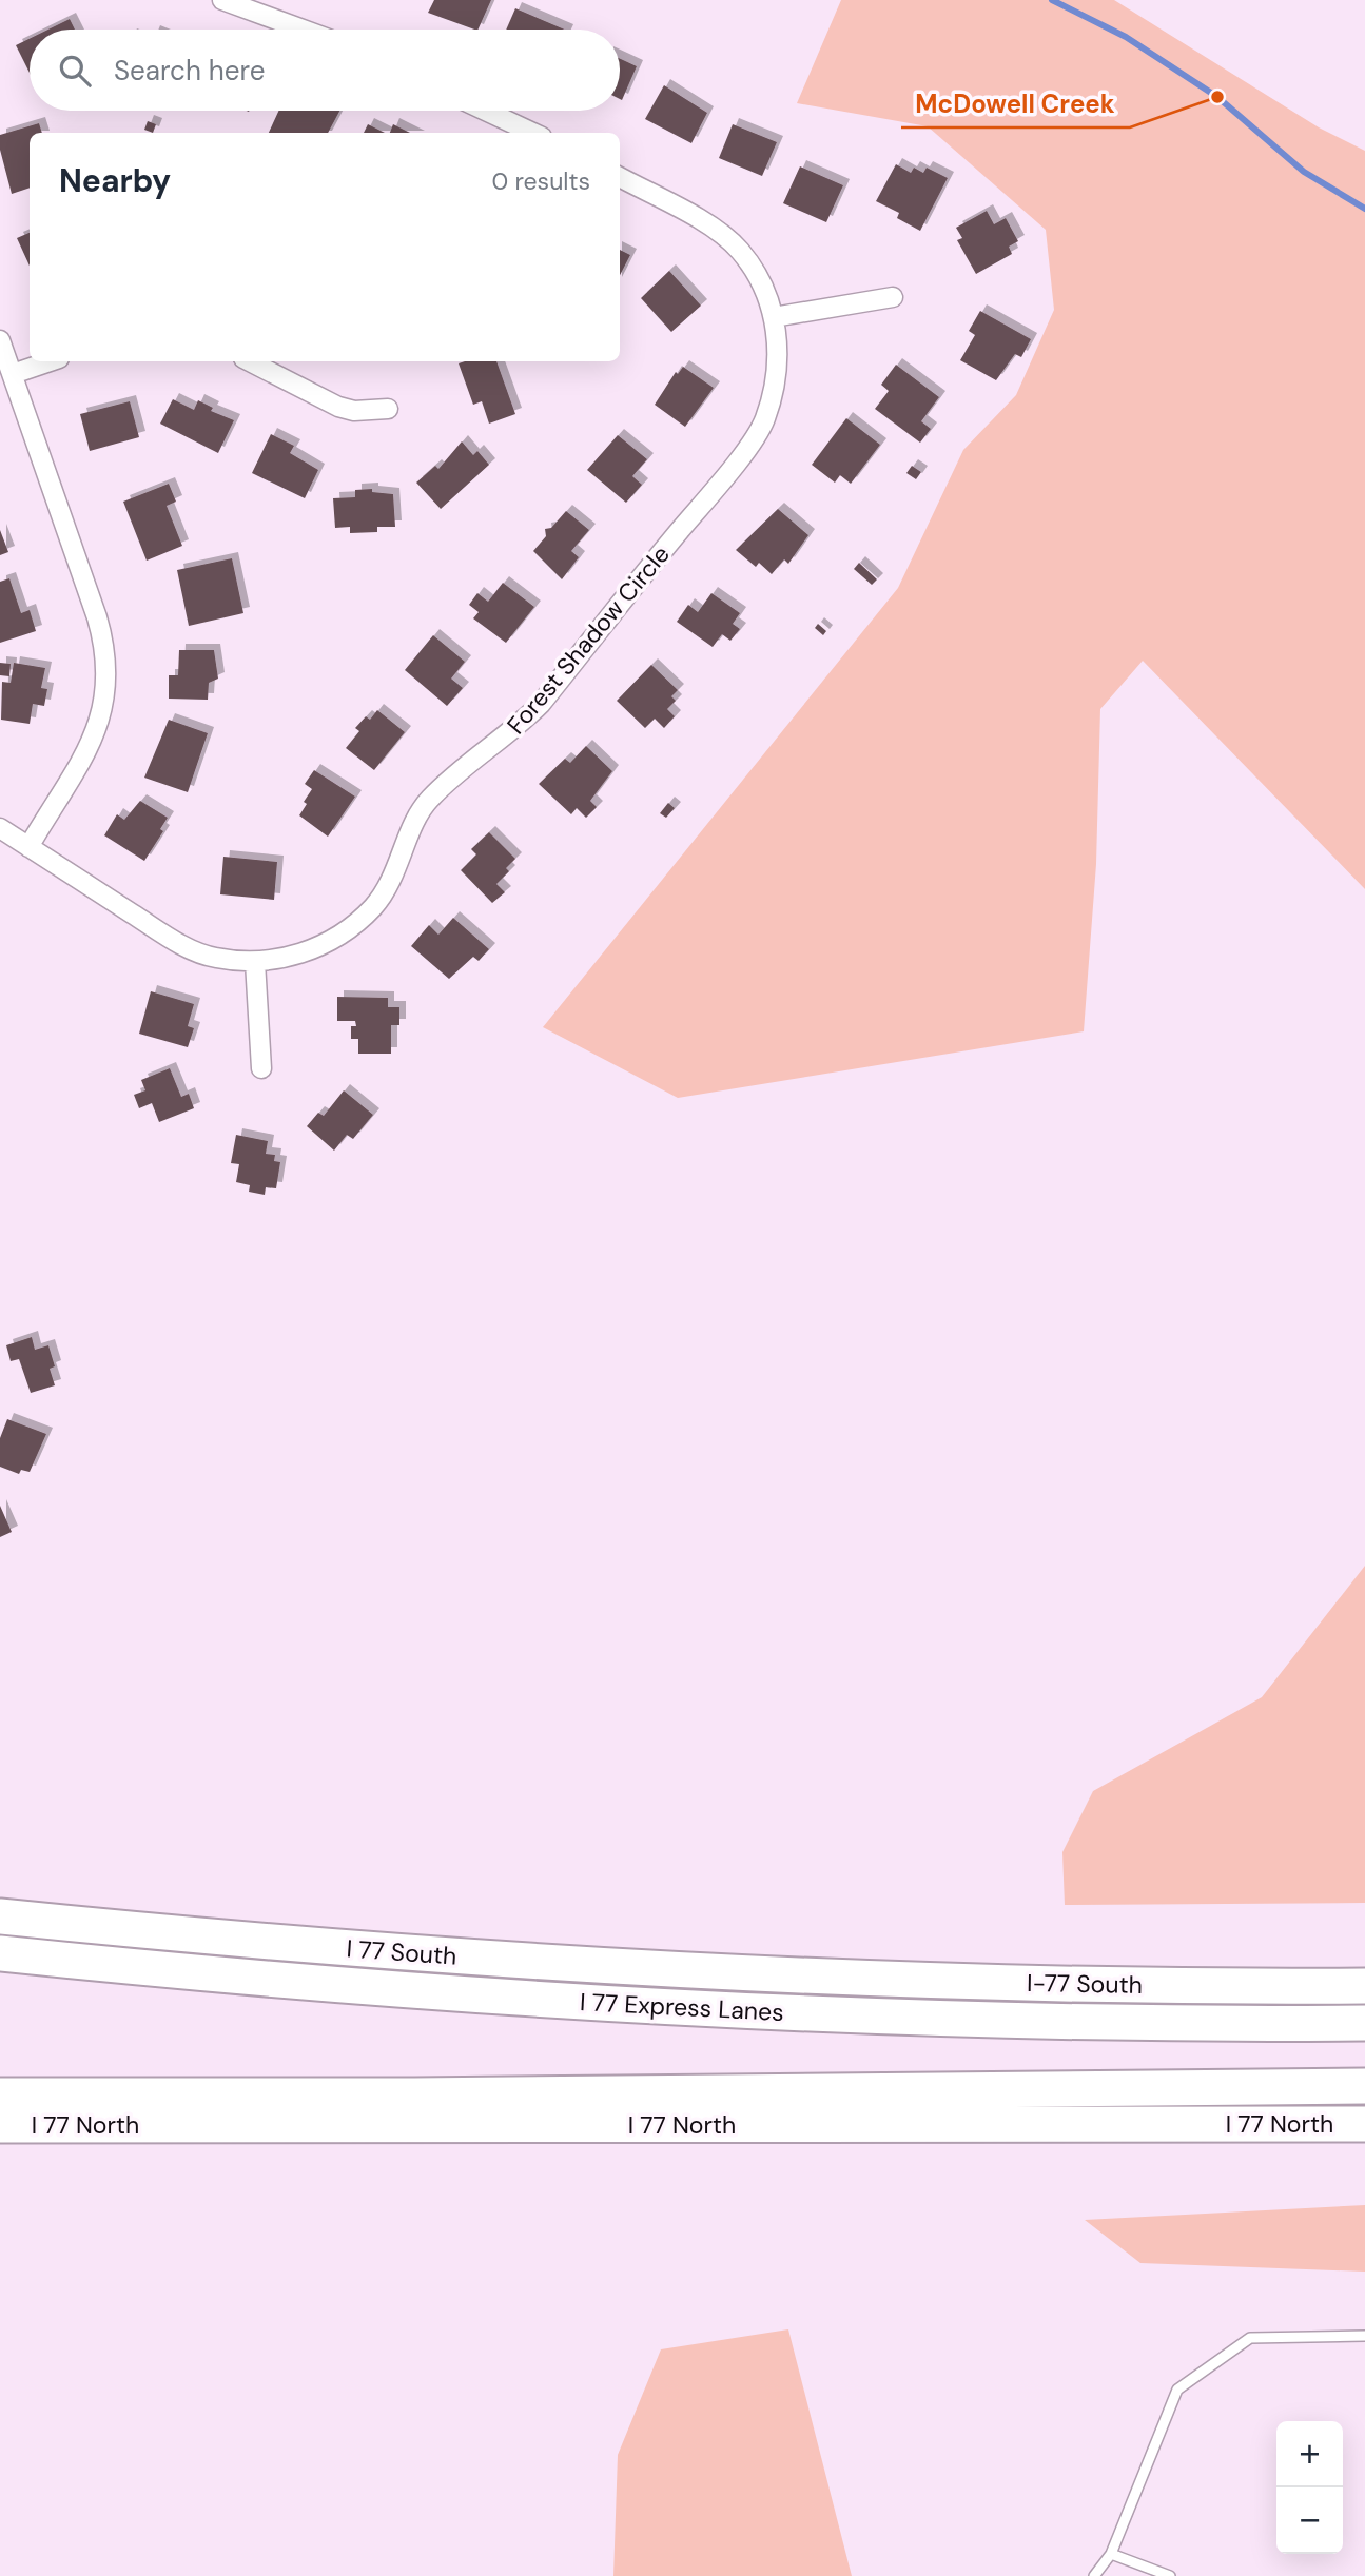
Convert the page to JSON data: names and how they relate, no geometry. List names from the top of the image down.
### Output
{
  "streets": {
    "highway": [
      "I 77 South",
      "I-77 South",
      "I 77 Express Lanes",
      "I 77 North"
    ],
    "street": ["Forest Shadow Circle"]
  },
  "crossings": [
    ["I 77 South", "I-77 South"]
  ],
  "places": ["McDowell Creek"],
  "page": {
    "search": "Search here",
    "heading": ["Nearby", "0 results"],
    "map_buttons": ["+", "−"]
  }
}
